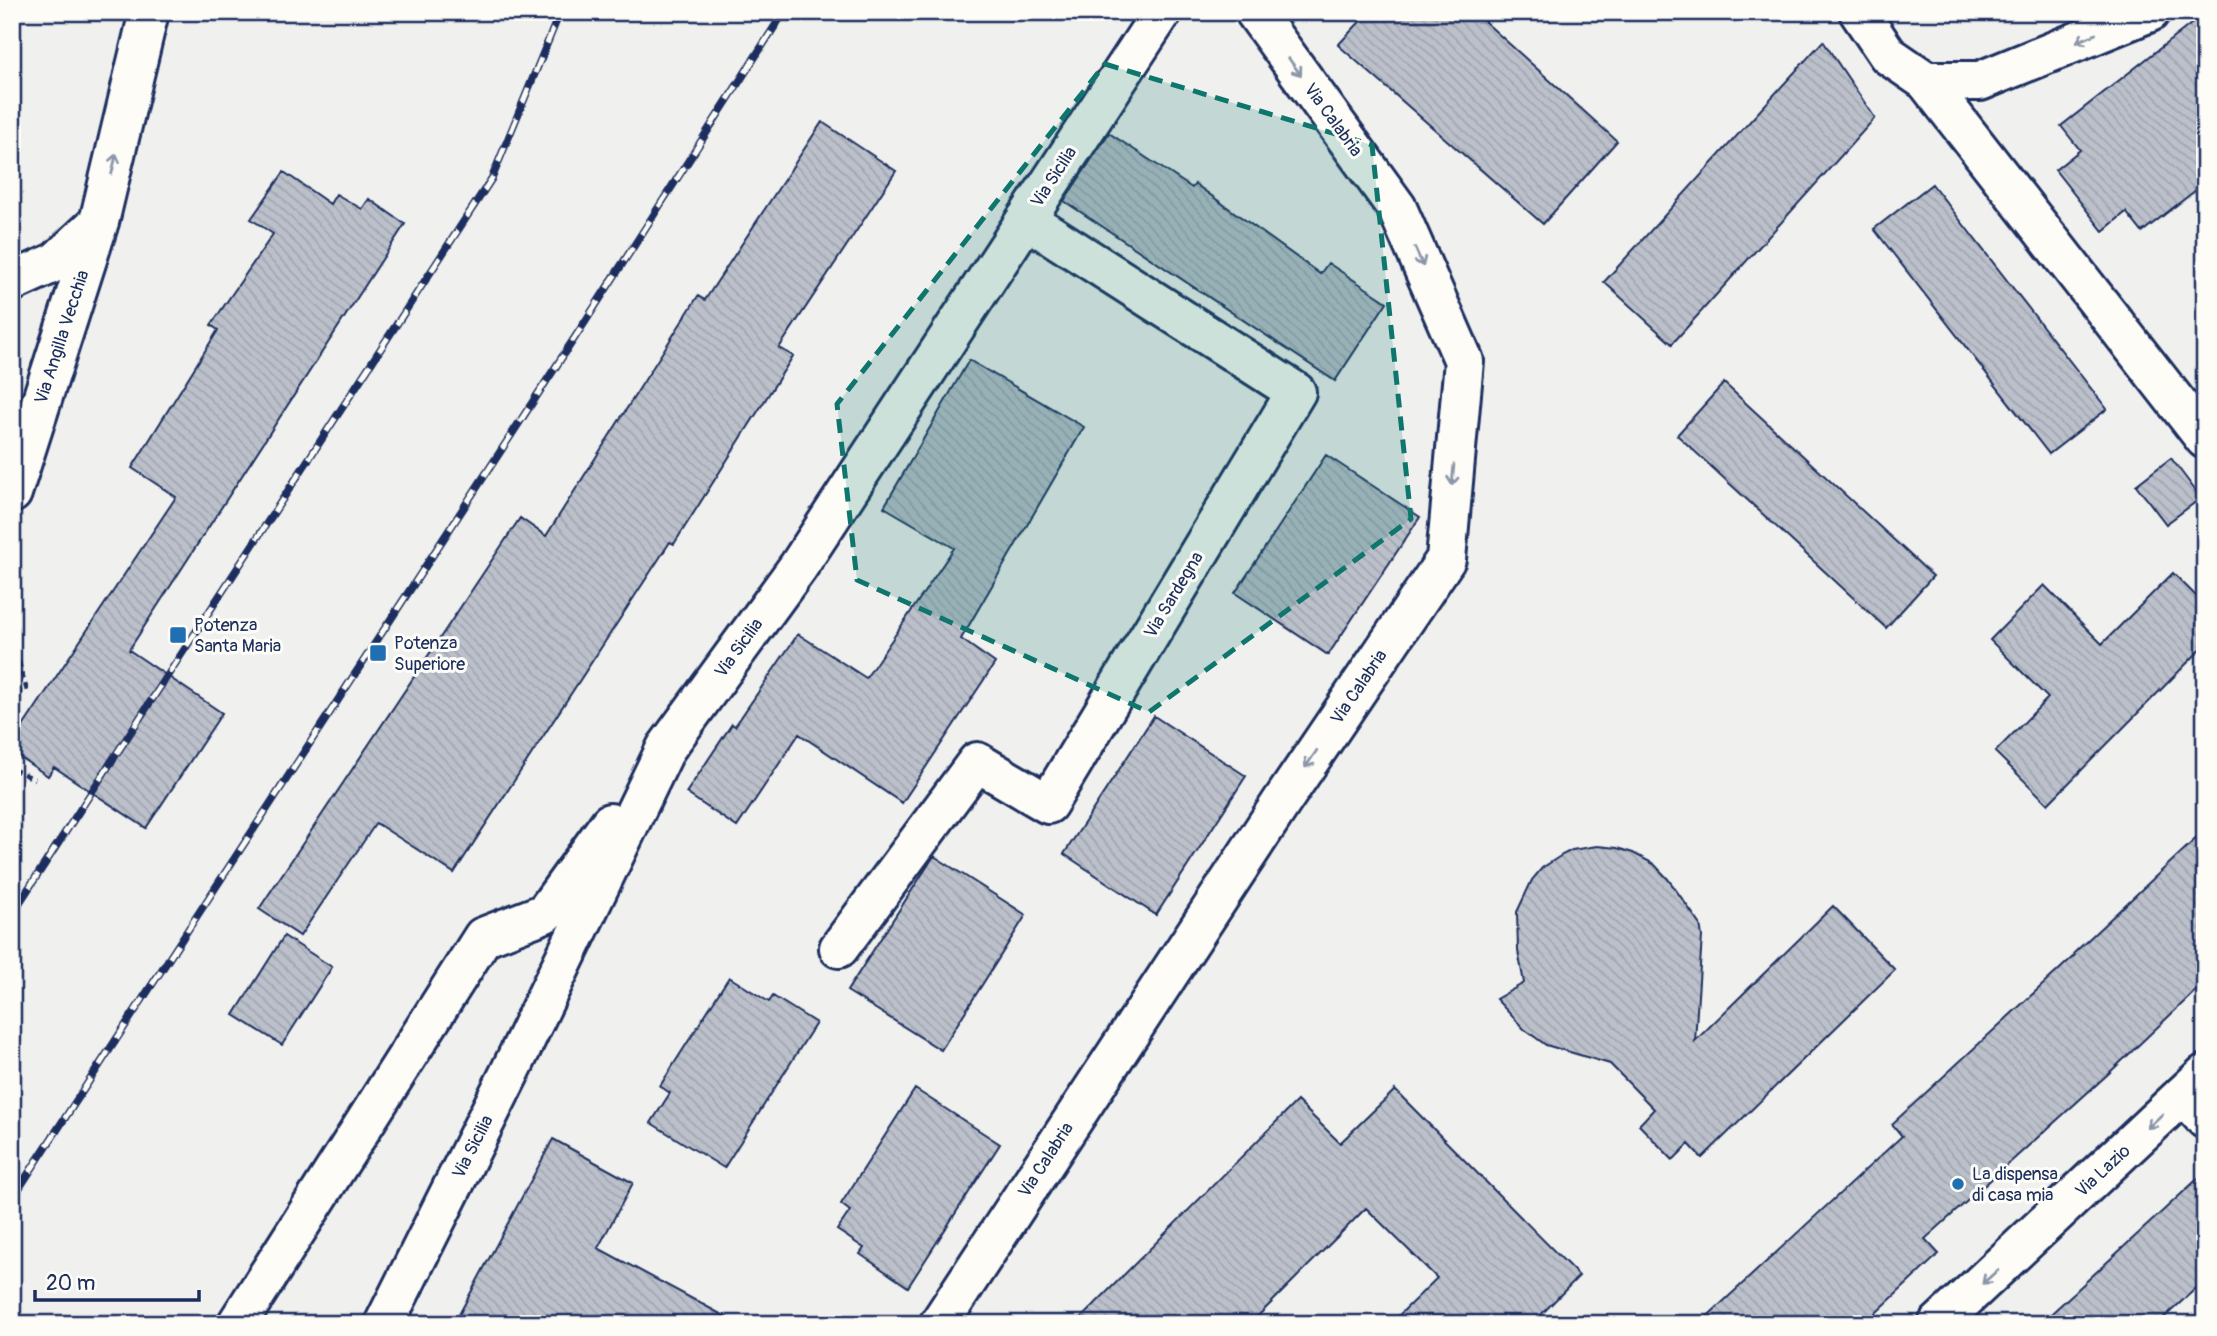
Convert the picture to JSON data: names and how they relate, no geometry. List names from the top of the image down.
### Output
{
  "streets": {
    "street": [
      "Via Calabria",
      "Via Sicilia",
      "Via Angilla Vecchia",
      "Via Sardegna",
      "Via Lazio"
    ]
  },
  "crossings": [
    ["Via Sicilia", "Via Sardegna"]
  ],
  "one_way": ["Via Calabria", "Via Angilla Vecchia", "Via Lazio"],
  "places": {
    "transit": ["Potenza Santa Maria", "Potenza Superiore"],
    "other": ["La dispensa di casa mia"]
  },
  "scale_bar": "20 m"
}
